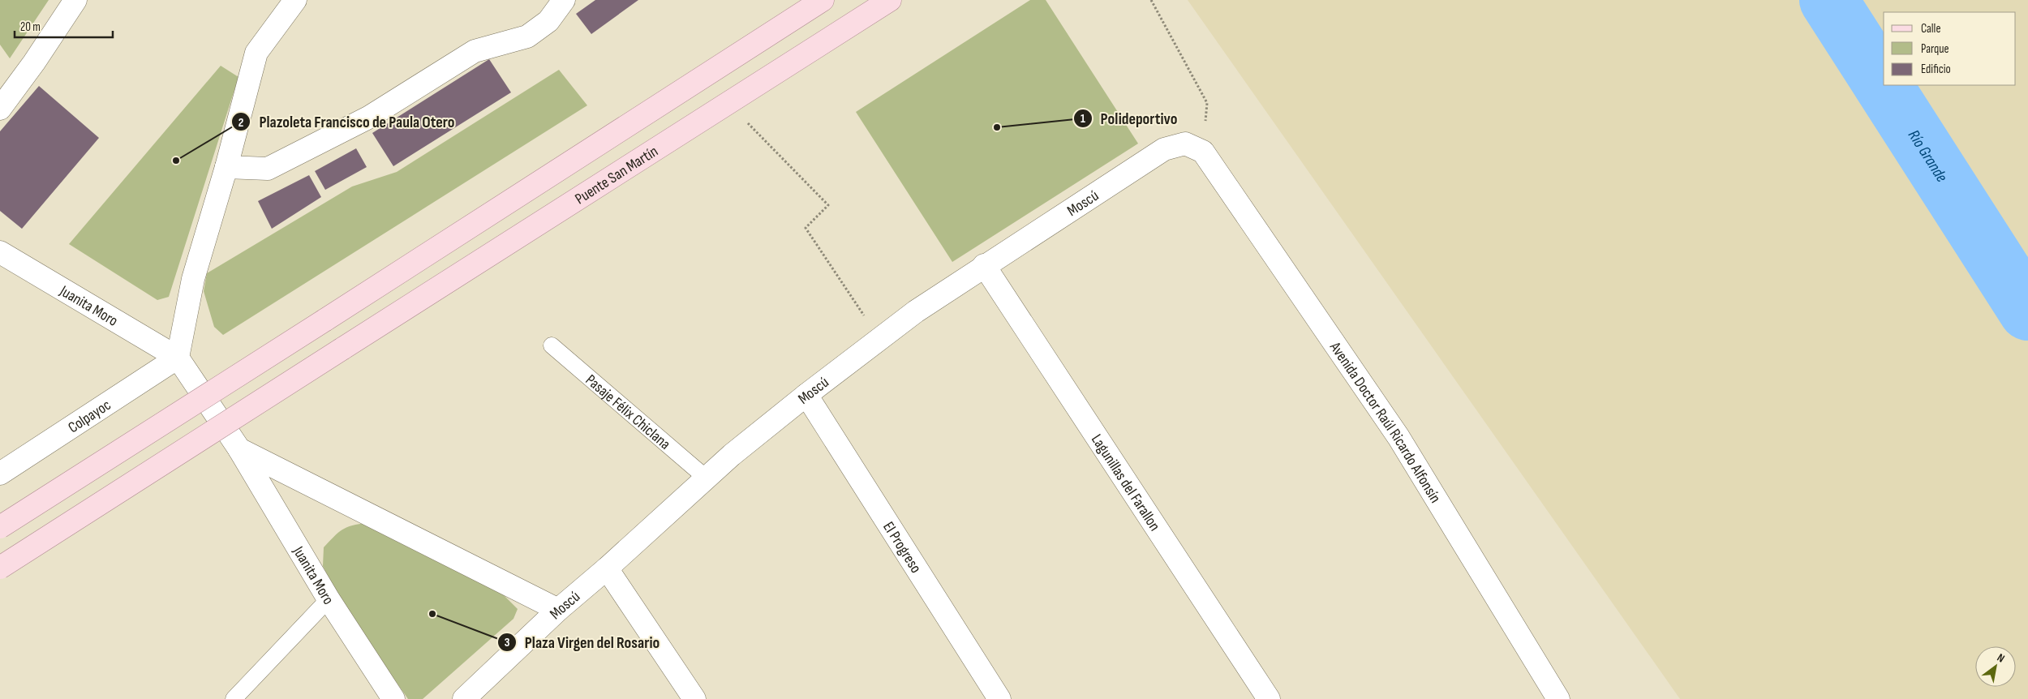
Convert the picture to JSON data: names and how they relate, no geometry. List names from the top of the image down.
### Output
{
  "streets": {
    "main road": ["Puente San Martín"],
    "street": [
      "Moscú",
      "Juanita Moro",
      "Colpayoc",
      "Avenida Doctor Raúl Ricardo Alfonsín",
      "Lagunillas del Farallon",
      "El Progreso"
    ],
    "lane": ["Pasaje Félix Chiclana"]
  },
  "crossings": [
    ["Moscú", "Pasaje Félix Chiclana"],
    ["Moscú", "Avenida Doctor Raúl Ricardo Alfonsín"],
    ["Moscú", "Lagunillas del Farallon"],
    ["Moscú", "El Progreso"],
    ["Juanita Moro", "Colpayoc"]
  ],
  "water": ["Río Grande"],
  "places": ["Polideportivo", "Plazoleta Francisco de Paula Otero", "Plaza Virgen del Rosario"],
  "legend": ["Calle", "Parque", "Edificio"],
  "scale_bar": "20 m",
  "north": "top right"
}
